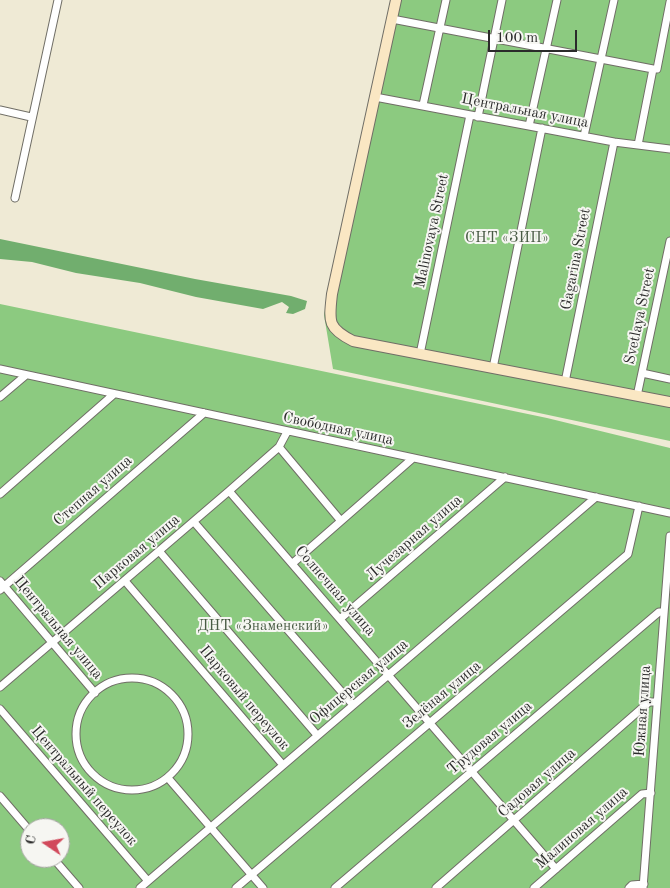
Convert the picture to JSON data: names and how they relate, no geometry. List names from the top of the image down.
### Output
{
  "streets": {
    "street": [
      "Центральная улица",
      "Malinovaya Street",
      "Gagarina Street",
      "Svetlaya Street",
      "Свободная улица",
      "Степная улица",
      "Лучезарная улица",
      "Парковая улица",
      "Солнечная улица",
      "Офицерская улица",
      "Зелёная улица",
      "Парковый переулок",
      "Южная улица",
      "Трудовая улица",
      "Садовая улица",
      "Центральный переулок",
      "Малиновая улица"
    ]
  },
  "crossings": [
    ["Центральная улица", "Malinovaya Street"],
    ["Центральная улица", "Gagarina Street"],
    ["Центральная улица", "Степная улица"],
    ["Центральная улица", "Парковая улица"],
    ["Свободная улица", "Степная улица"],
    ["Свободная улица", "Лучезарная улица"],
    ["Свободная улица", "Парковая улица"],
    ["Свободная улица", "Офицерская улица"],
    ["Свободная улица", "Зелёная улица"],
    ["Лучезарная улица", "Солнечная улица"],
    ["Парковая улица", "Солнечная улица"],
    ["Парковая улица", "Парковый переулок"],
    ["Солнечная улица", "Офицерская улица"],
    ["Солнечная улица", "Зелёная улица"],
    ["Солнечная улица", "Трудовая улица"],
    ["Солнечная улица", "Садовая улица"],
    ["Солнечная улица", "Малиновая улица"],
    ["Офицерская улица", "Парковый переулок"],
    ["Офицерская улица", "Центральный переулок"],
    ["Южная улица", "Трудовая улица"],
    ["Южная улица", "Садовая улица"],
    ["Южная улица", "Малиновая улица"]
  ],
  "parks": ["СНТ «ЗИП»", "ДНТ «Знаменский»"],
  "scale_bar": "100 m",
  "north": "left"
}
